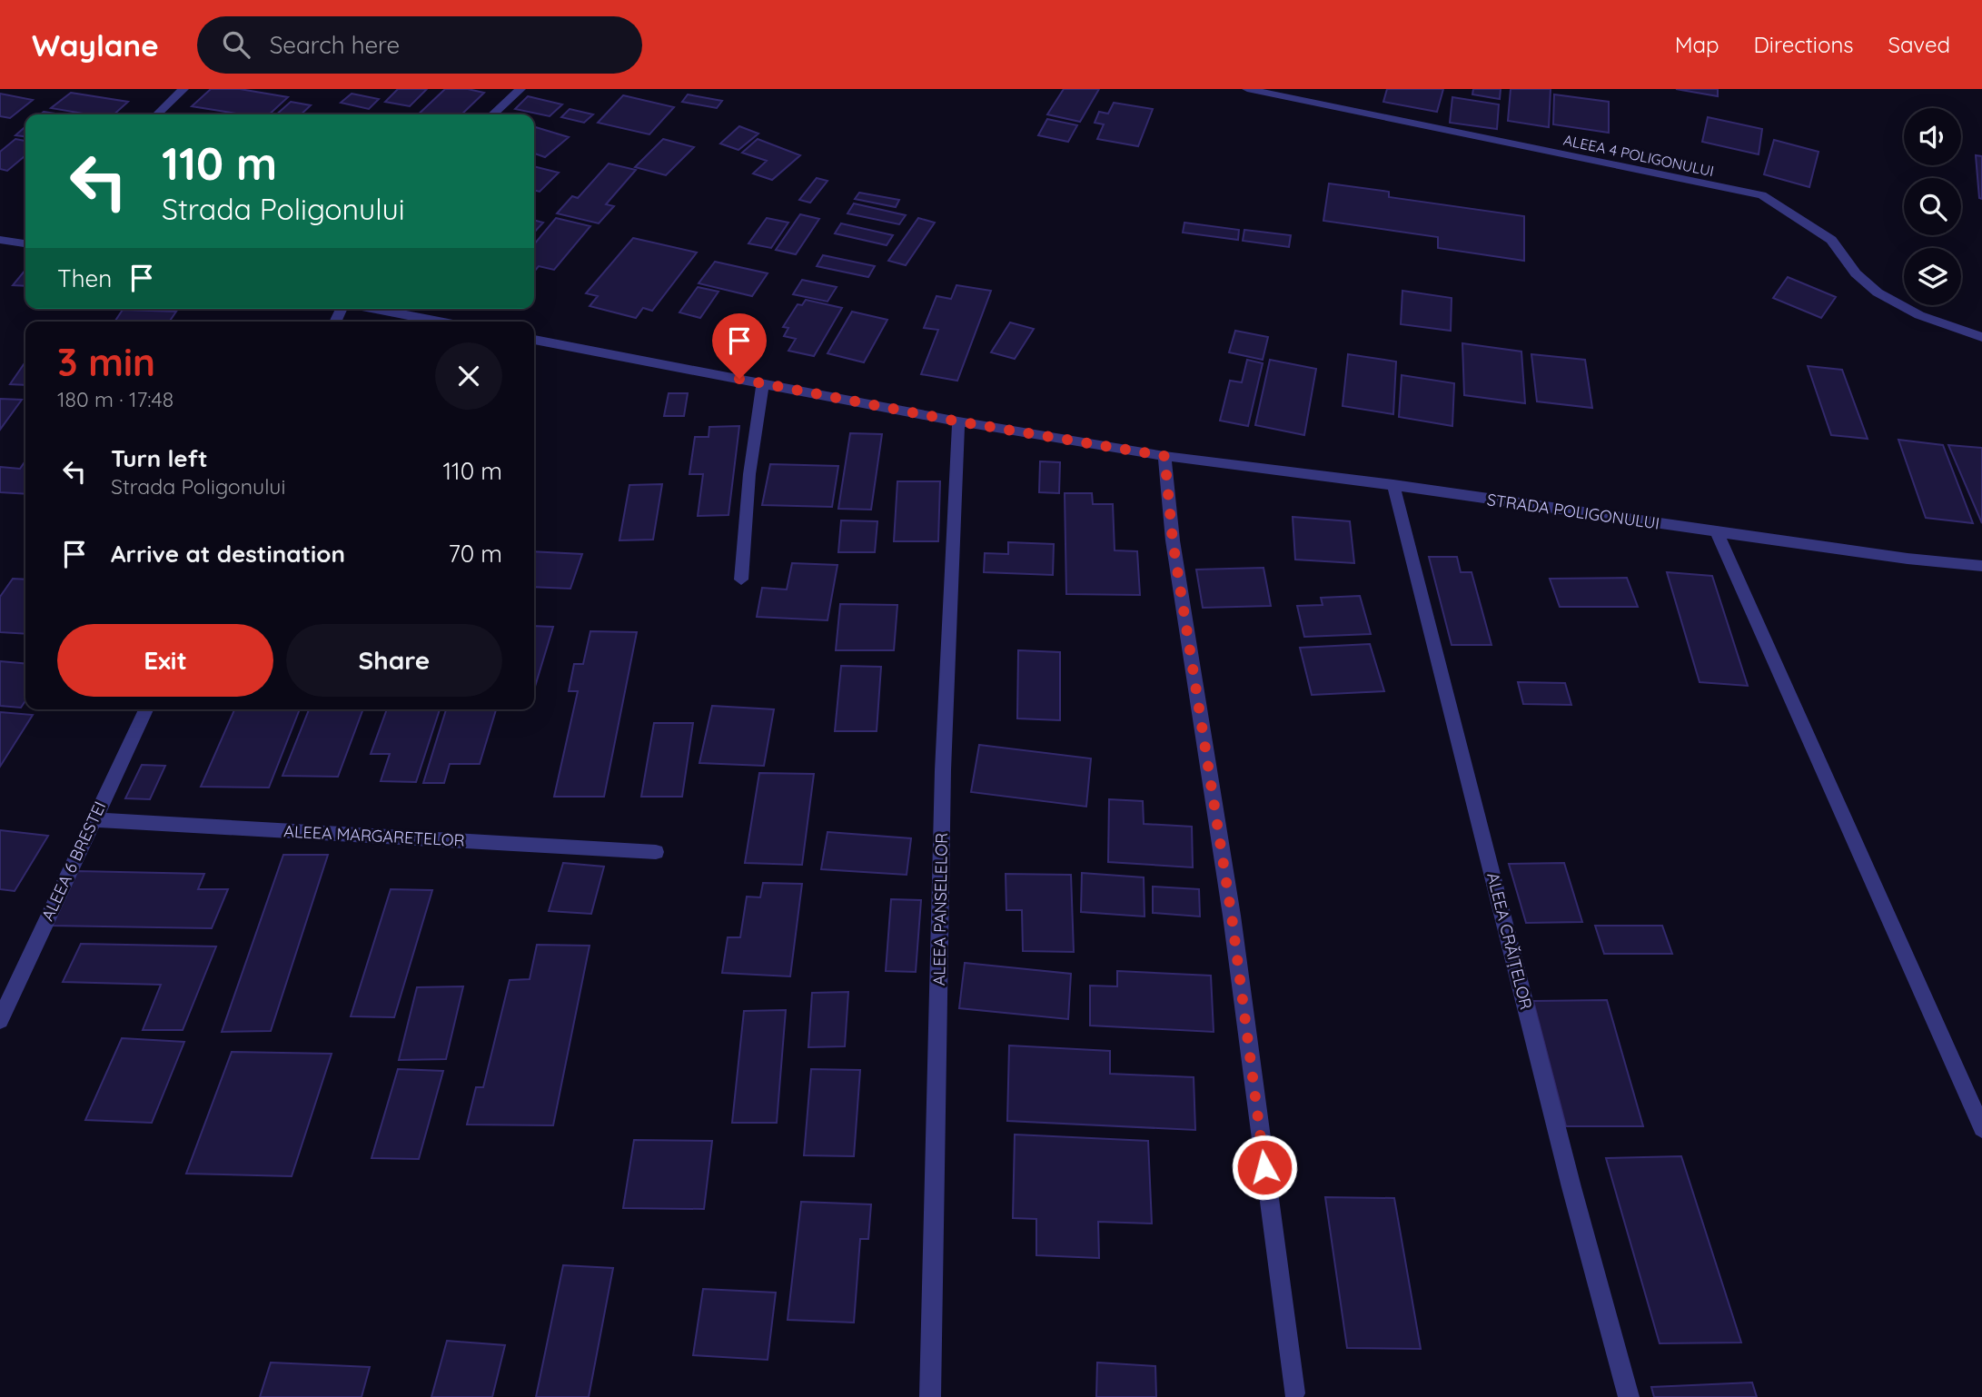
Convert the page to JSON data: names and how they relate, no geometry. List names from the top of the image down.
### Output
{
  "streets": {
    "street": [
      "ALEEA 4 POLIGONULUI",
      "STRADA POLIGONULUI",
      "ALEEA MARGARETELOR",
      "ALEEA 6 BRESTEI",
      "ALEEA PANSELELOR",
      "ALEEA CRĂIȚELOR"
    ]
  },
  "crossings": [
    ["STRADA POLIGONULUI", "ALEEA PANSELELOR"],
    ["STRADA POLIGONULUI", "ALEEA CRĂIȚELOR"],
    ["ALEEA MARGARETELOR", "ALEEA 6 BRESTEI"]
  ],
  "page": {
    "header": "Waylane",
    "search": "Search here",
    "nav": ["Map", "Directions", "Saved"],
    "turn": ["110 m", "Strada Poligonului"],
    "then": "Then",
    "heading": ["3 min", "180 m · 17:48"],
    "list": [
      {
        "name": "Turn left",
        "note": "Strada Poligonului",
        "value": "110 m"
      },
      {
        "name": "Arrive at destination",
        "value": "70 m"
      }
    ],
    "buttons": ["Exit", "Share"]
  }
}
